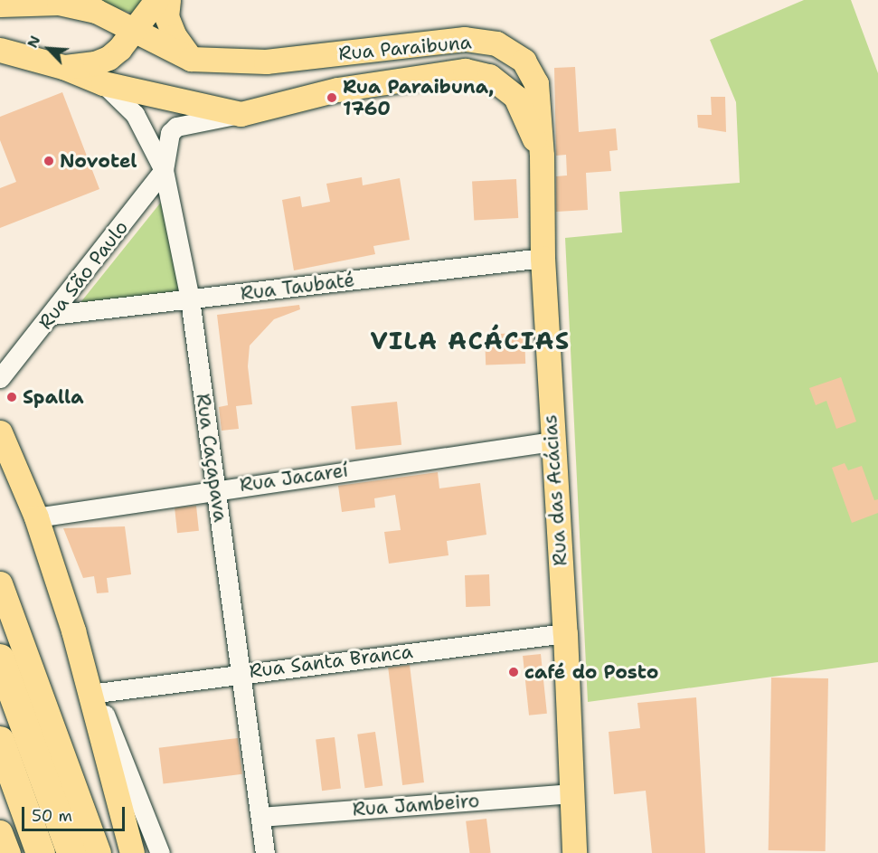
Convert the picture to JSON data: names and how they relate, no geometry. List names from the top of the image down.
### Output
{
  "streets": {
    "main road": ["Rua Paraibuna", "Rua das Acácias"],
    "street": [
      "Rua São Paulo",
      "Rua Taubaté",
      "Rua Caçapava",
      "Rua Jacareí",
      "Rua Santa Branca",
      "Rua Jambeiro"
    ]
  },
  "crossings": [
    ["Rua Paraibuna", "Rua São Paulo"],
    ["Rua Paraibuna", "Rua Caçapava"],
    ["Rua Paraibuna", "Rua das Acácias"],
    ["Rua São Paulo", "Rua Taubaté"],
    ["Rua São Paulo", "Rua Caçapava"],
    ["Rua Taubaté", "Rua Caçapava"],
    ["Rua Taubaté", "Rua das Acácias"],
    ["Rua Caçapava", "Rua Jacareí"],
    ["Rua Caçapava", "Rua Santa Branca"],
    ["Rua Caçapava", "Rua Jambeiro"],
    ["Rua Jacareí", "Rua das Acácias"],
    ["Rua das Acácias", "Rua Santa Branca"],
    ["Rua das Acácias", "Rua Jambeiro"]
  ],
  "districts": ["VILA ACÁCIAS"],
  "places": [
    "Rua Paraibuna, 1760",
    "Novotel",
    "Spalla",
    "café do Posto"
  ],
  "scale_bar": "50 m",
  "north": "top left"
}
